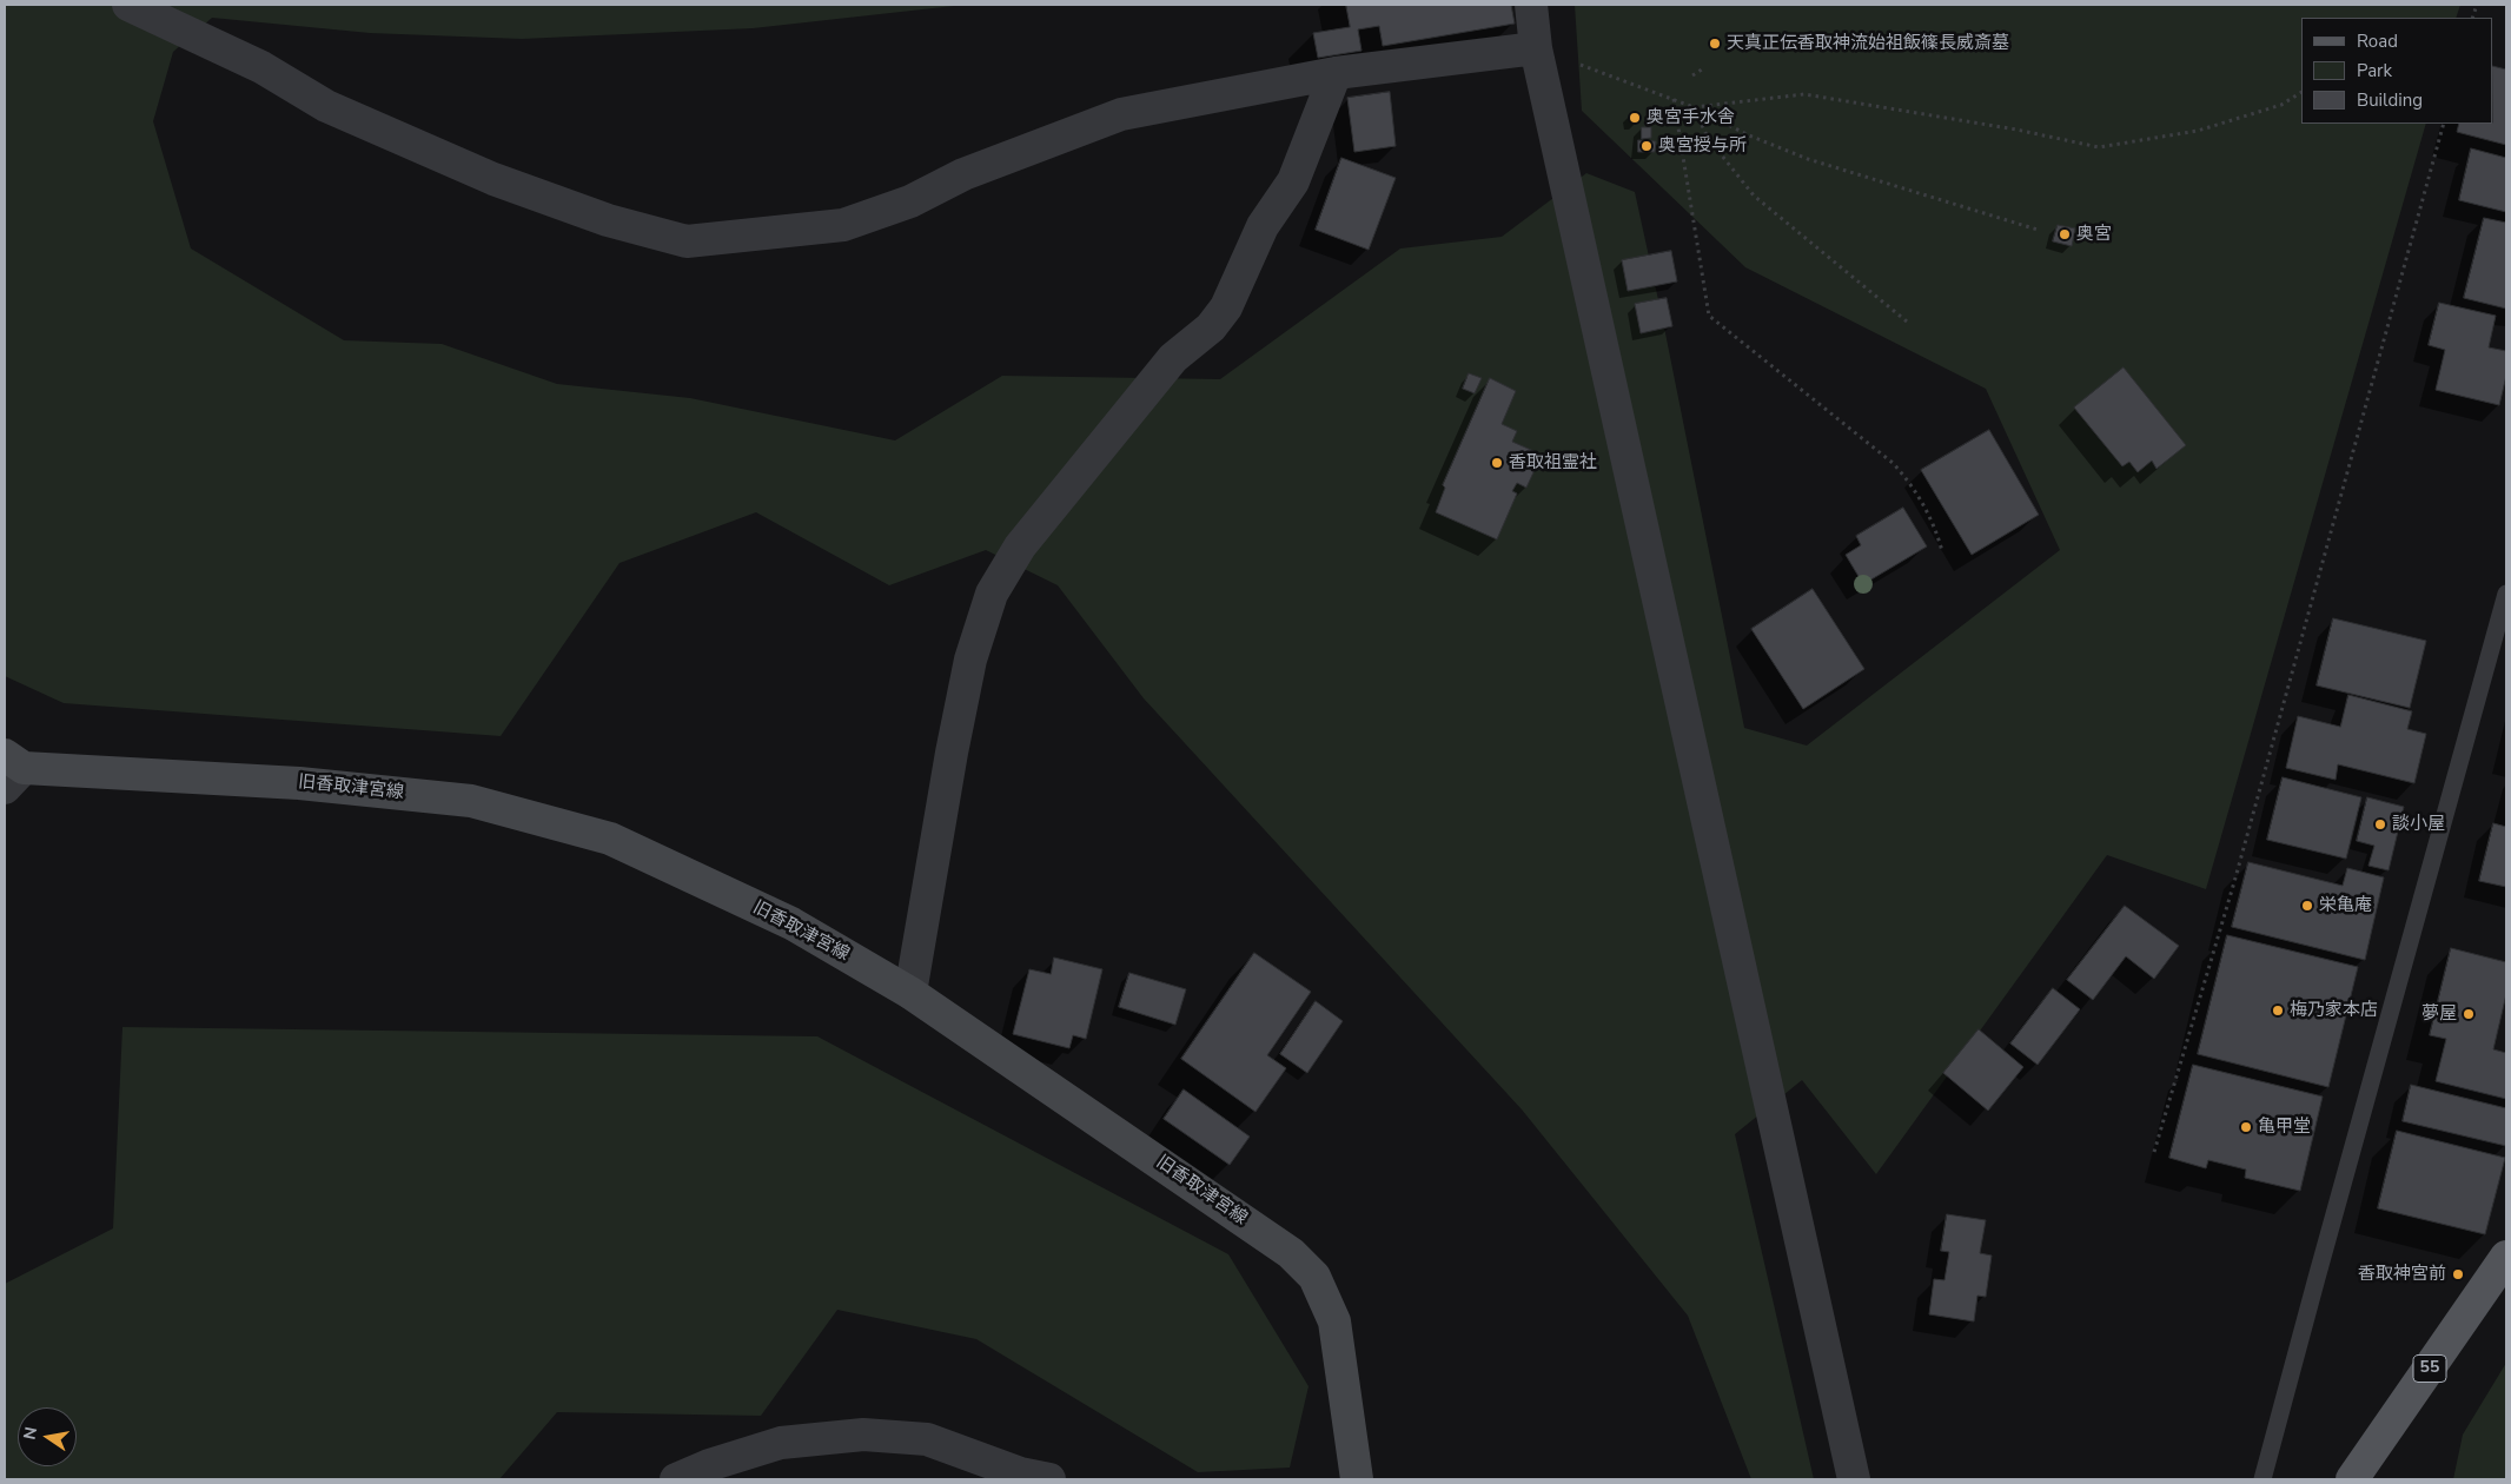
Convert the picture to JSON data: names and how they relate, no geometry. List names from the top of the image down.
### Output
{
  "streets": {
    "main road": ["55"],
    "street": ["旧香取津宮線"]
  },
  "places": [
    "天真正伝香取神流始祖飯篠長威斎墓",
    "奥宮手水舎",
    "奥宮授与所",
    "奥宮",
    "香取祖霊社",
    "談小屋",
    "栄亀庵",
    "梅乃家本店",
    "夢屋",
    "亀甲堂",
    "香取神宮前"
  ],
  "legend": ["Road", "Park", "Building"],
  "north": "left"
}
